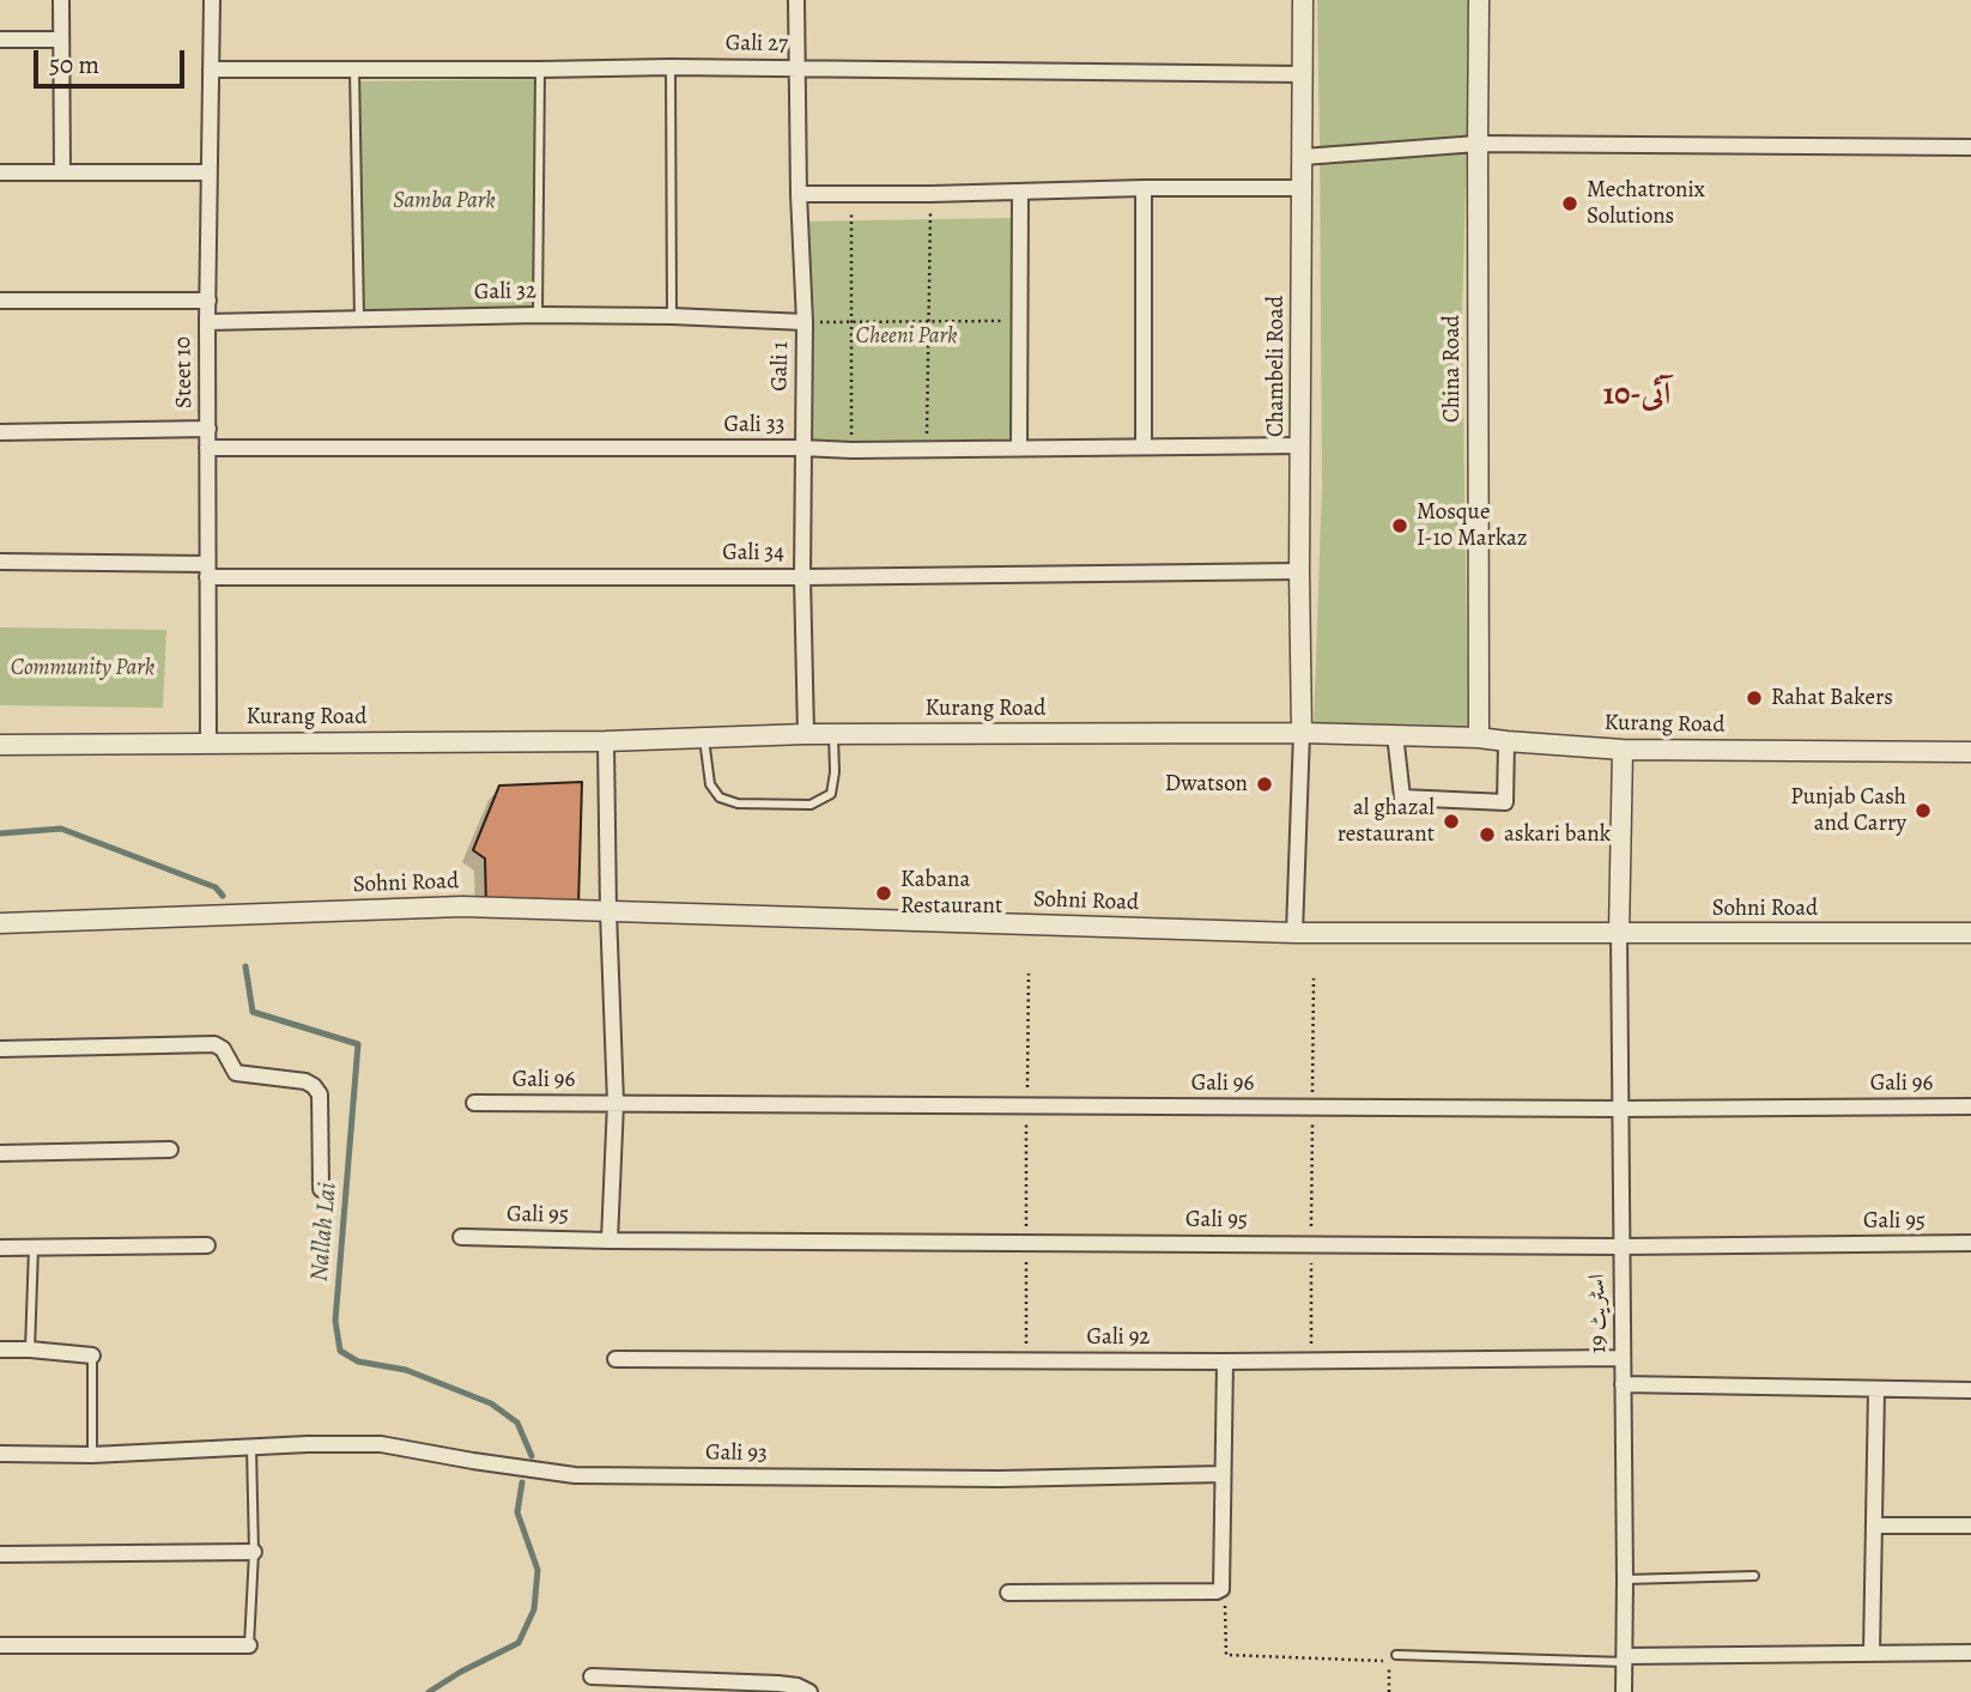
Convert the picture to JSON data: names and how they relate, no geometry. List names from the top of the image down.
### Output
{
  "streets": {
    "street": [
      "Gali 27",
      "Gali 32",
      "Gali 1",
      "Chambeli Road",
      "China Road",
      "Steet 10",
      "Gali 33",
      "Gali 34",
      "Kurang Road",
      "Sohni Road",
      "Gali 96",
      "Gali 95",
      "اسٹریٹ 19",
      "Gali 92",
      "Gali 93"
    ]
  },
  "crossings": [
    ["Gali 27", "Gali 1"],
    ["Gali 27", "Chambeli Road"],
    ["Gali 27", "Steet 10"],
    ["Gali 32", "Gali 1"],
    ["Gali 32", "Steet 10"],
    ["Gali 1", "Gali 33"],
    ["Gali 1", "Gali 34"],
    ["Gali 1", "Kurang Road"],
    ["Chambeli Road", "Gali 33"],
    ["Chambeli Road", "Gali 34"],
    ["Chambeli Road", "Kurang Road"],
    ["China Road", "Kurang Road"],
    ["Steet 10", "Gali 33"],
    ["Steet 10", "Gali 34"],
    ["Steet 10", "Kurang Road"],
    ["Sohni Road", "اسٹریٹ 19"],
    ["Gali 96", "اسٹریٹ 19"],
    ["Gali 95", "اسٹریٹ 19"],
    ["اسٹریٹ 19", "Gali 92"]
  ],
  "districts": ["آئی-10"],
  "water": ["Nallah Lai"],
  "parks": ["Samba Park", "Cheeni Park", "Community Park"],
  "places": [
    "Mechatronix Solutions",
    "Mosque I-10 Markaz",
    "Rahat Bakers",
    "Dwatson",
    "Punjab Cash and Carry",
    "al ghazal restaurant",
    "askari bank",
    "Kabana Restaurant"
  ],
  "scale_bar": "50 m"
}
